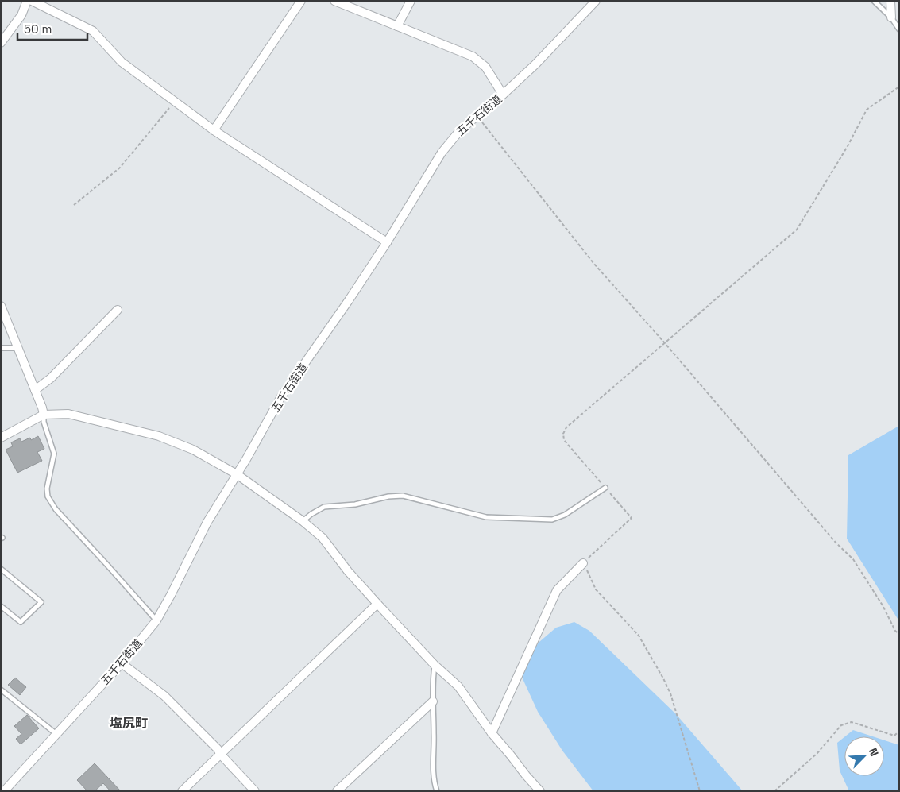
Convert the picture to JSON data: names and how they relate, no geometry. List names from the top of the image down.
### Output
{
  "streets": {
    "street": ["五千石街道"]
  },
  "districts": ["塩尻町"],
  "scale_bar": "50 m",
  "north": "top right"
}
